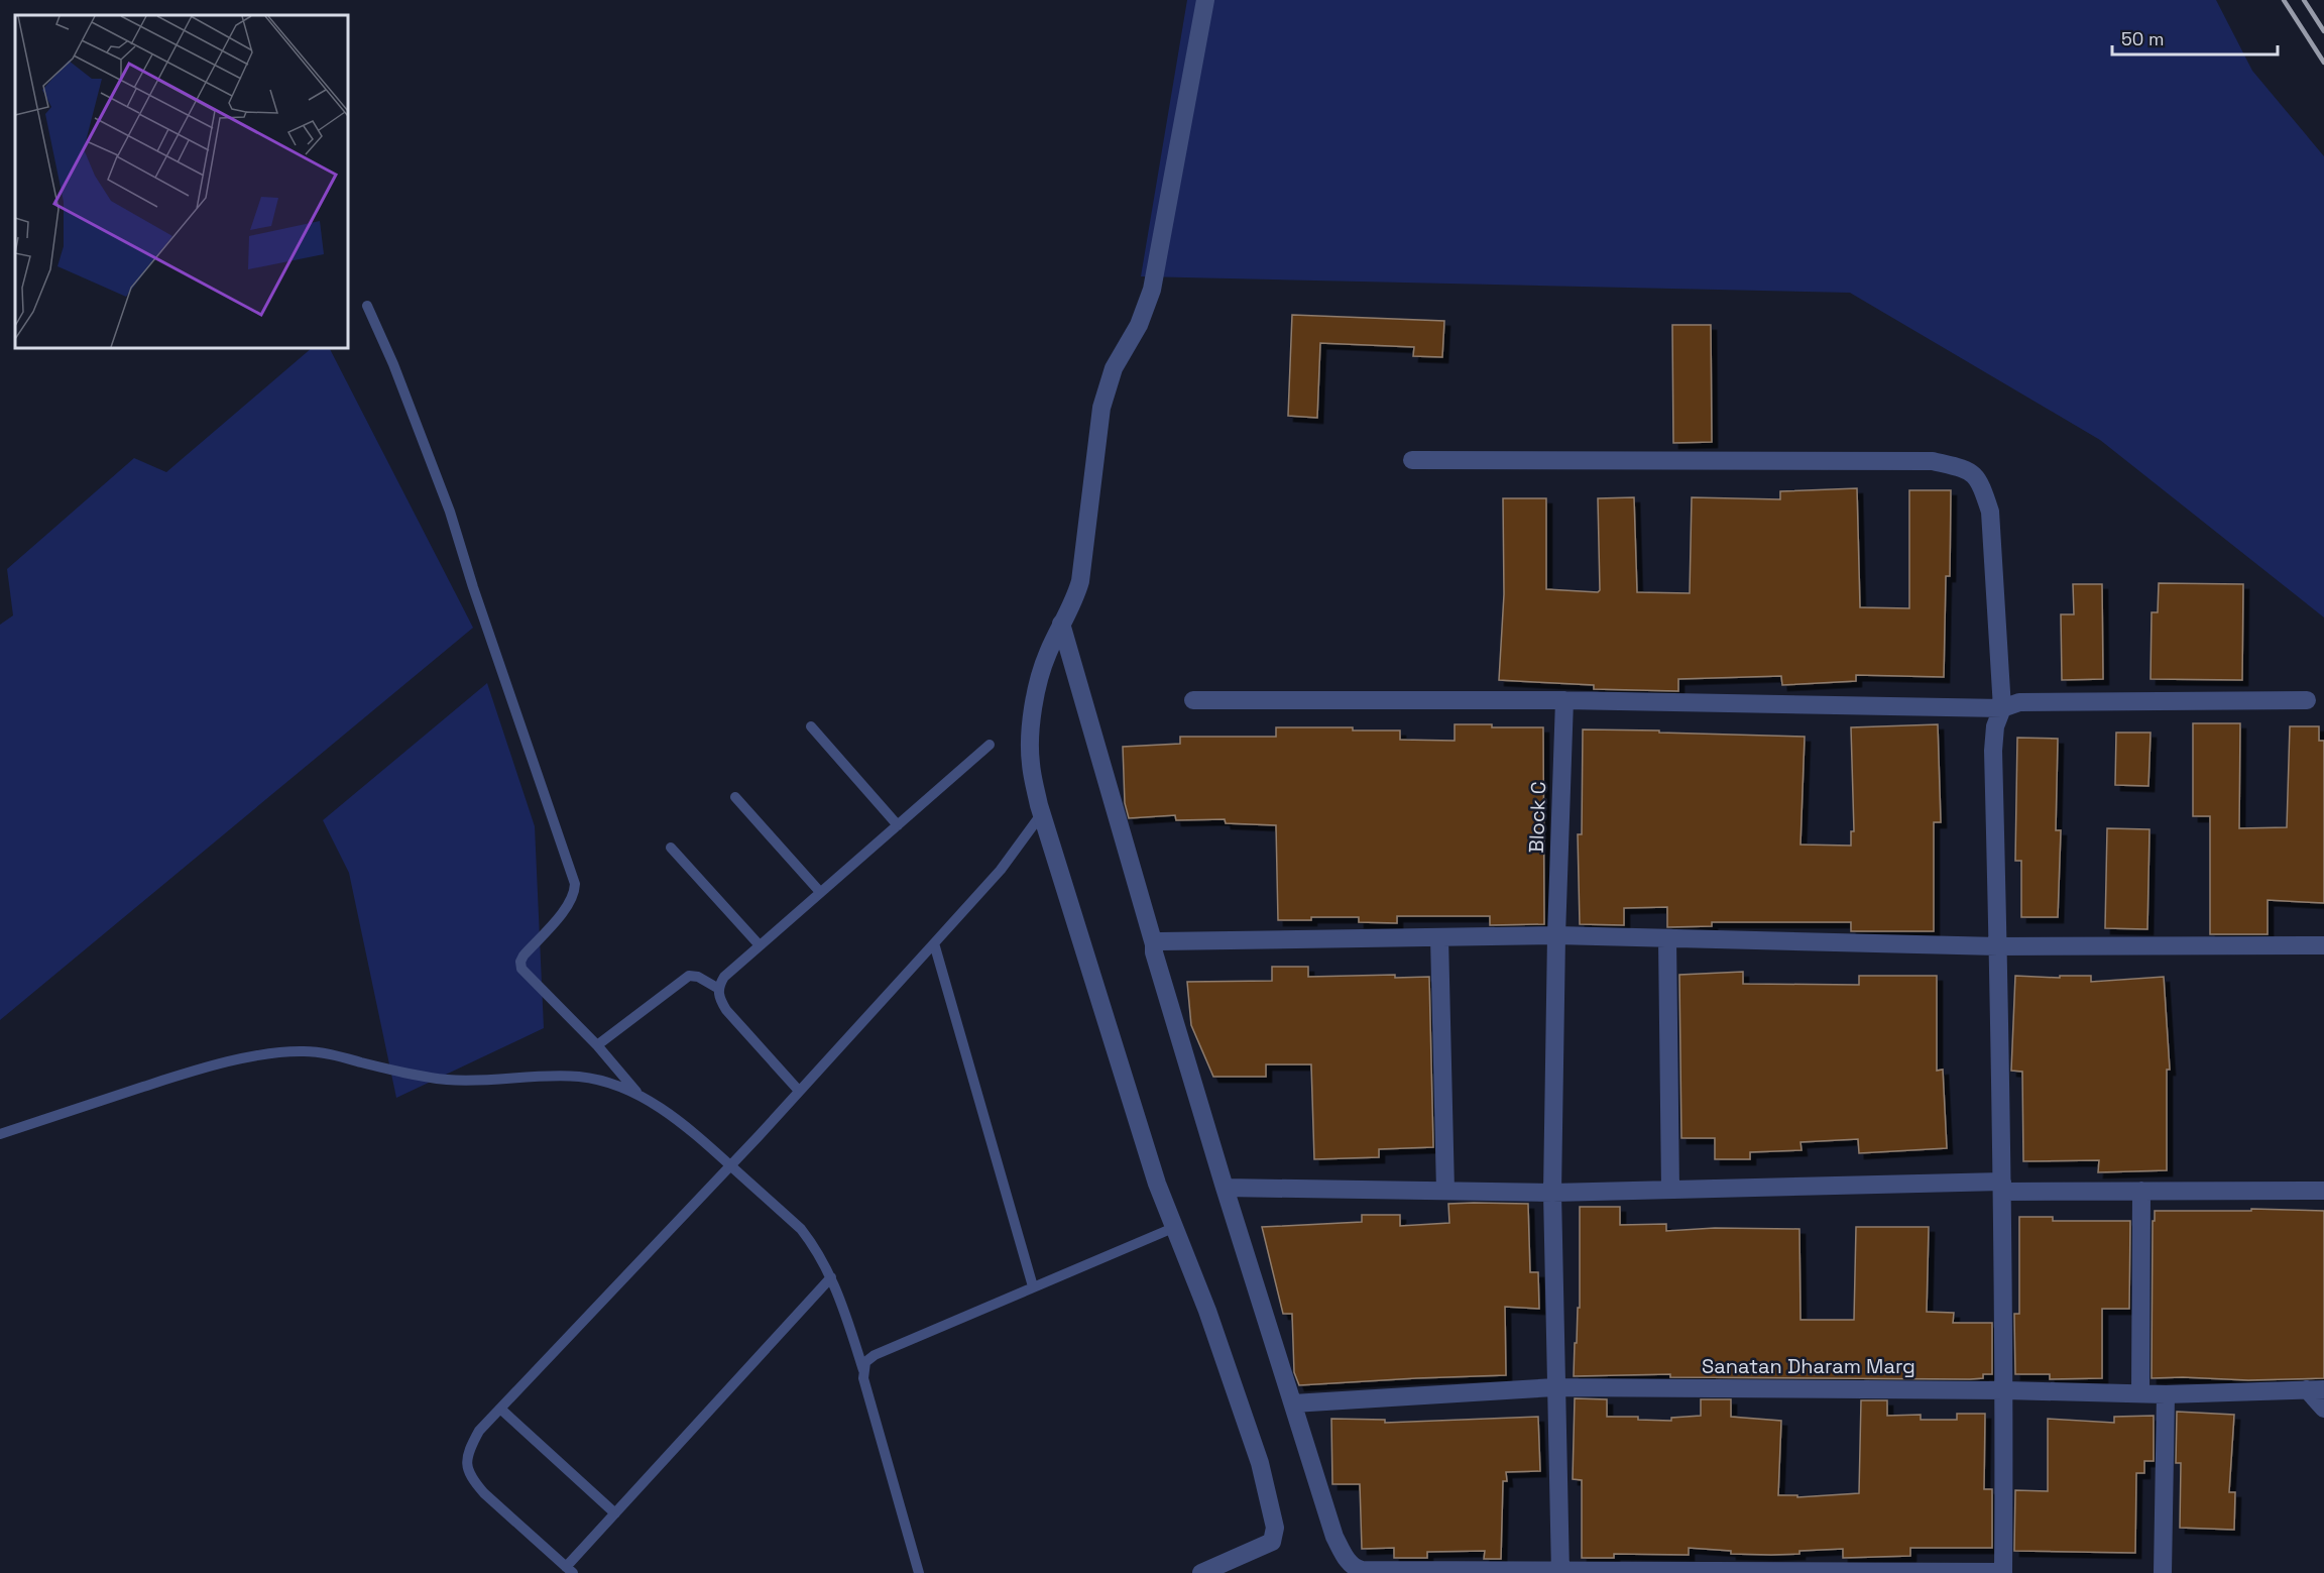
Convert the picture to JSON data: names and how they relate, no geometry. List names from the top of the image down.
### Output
{
  "streets": {
    "street": ["Block C", "Sanatan Dharam Marg"]
  },
  "crossings": [
    ["Block C", "Sanatan Dharam Marg"]
  ],
  "scale_bar": "50 m"
}
